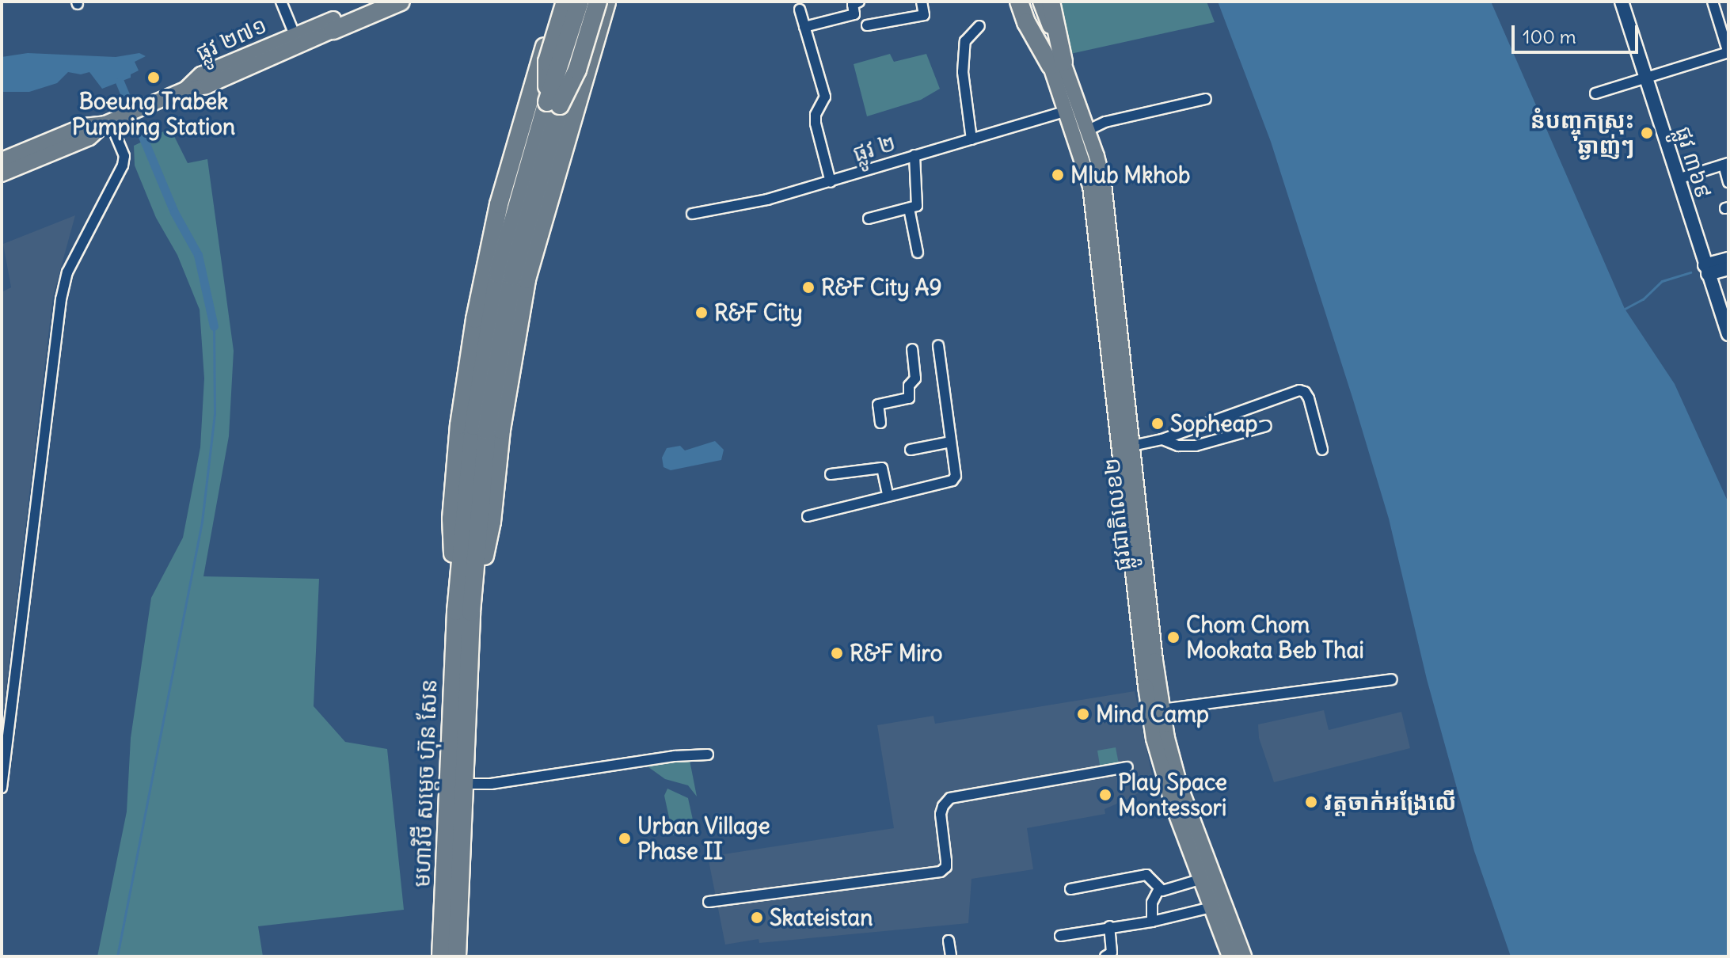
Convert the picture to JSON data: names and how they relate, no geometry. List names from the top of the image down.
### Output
{
  "streets": {
    "highway": ["មហាវិថី សម្តេច ហ៊ុន សែន"],
    "main road": ["ផ្លូវ ២៧១", "ផ្លូវជាតិលេខ២"],
    "street": ["ផ្លូវ ២", "ផ្លូវ ៣៦៩"]
  },
  "crossings": [
    ["ផ្លូវ ២", "ផ្លូវជាតិលេខ២"]
  ],
  "places": [
    "Boeung Trabek Pumping Station",
    "នំបញ្ចុកស្រុះ ឆ្ងាញ់ៗ",
    "Mlub Mkhob",
    "R&F City A9",
    "R&F City",
    "Sopheap",
    "Chom Chom Mookata Beb Thai",
    "R&F Miro",
    "Mind Camp",
    "Play Space Montessori",
    "វត្តចាក់អង្រែលើ",
    "Urban Village Phase II",
    "Skateistan"
  ],
  "scale_bar": "100 m"
}
